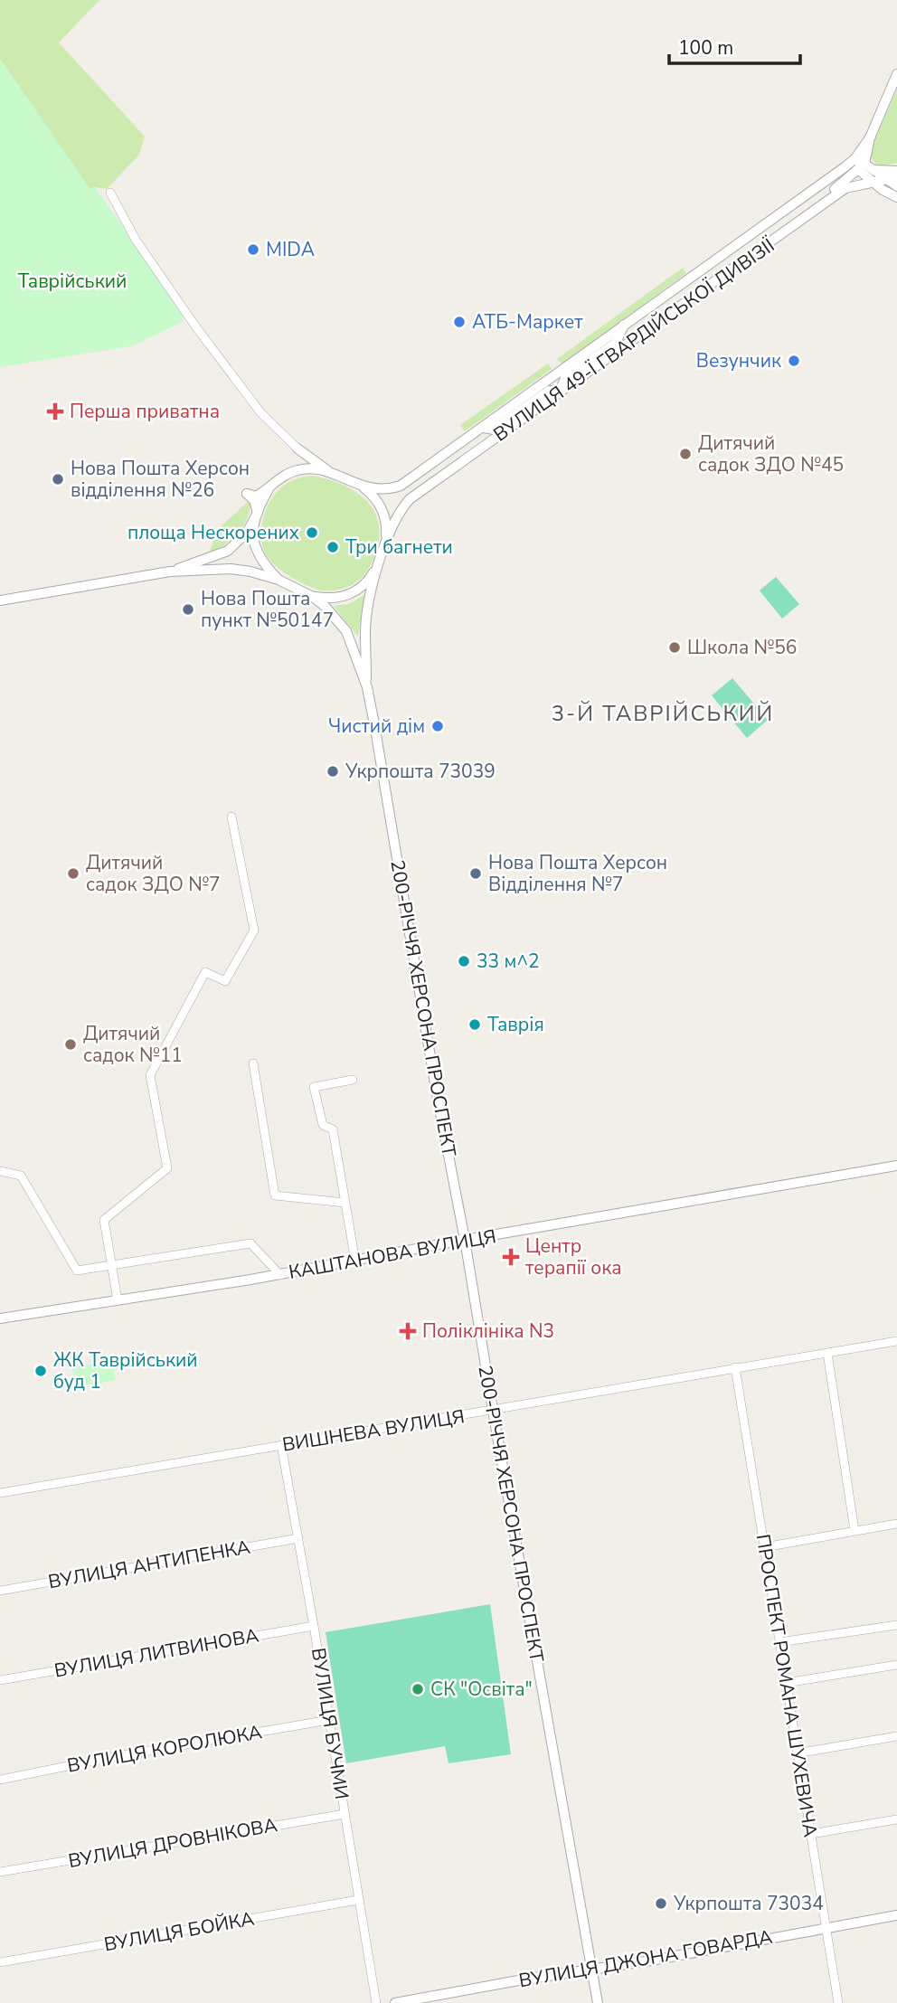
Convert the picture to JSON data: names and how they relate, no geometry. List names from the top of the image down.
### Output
{
  "streets": {
    "street": [
      "ВУЛИЦЯ 49-Ї ГВАРДІЙСЬКОЇ ДИВІЗІЇ",
      "200-РІЧЧЯ ХЕРСОНА ПРОСПЕКТ",
      "КАШТАНОВА ВУЛИЦЯ",
      "ВИШНЕВА ВУЛИЦЯ",
      "ВУЛИЦЯ АНТИПЕНКА",
      "ВУЛИЦЯ ЛИТВИНОВА",
      "ПРОСПЕКТ РОМАНА ШУХЕВИЧА",
      "ВУЛИЦЯ БУЧМИ",
      "ВУЛИЦЯ КОРОЛЮКА",
      "ВУЛИЦЯ ДРОВНІКОВА",
      "ВУЛИЦЯ БОЙКА",
      "ВУЛИЦЯ ДЖОНА ГОВАРДА"
    ]
  },
  "crossings": [
    ["200-РІЧЧЯ ХЕРСОНА ПРОСПЕКТ", "КАШТАНОВА ВУЛИЦЯ"],
    ["200-РІЧЧЯ ХЕРСОНА ПРОСПЕКТ", "ВИШНЕВА ВУЛИЦЯ"],
    ["200-РІЧЧЯ ХЕРСОНА ПРОСПЕКТ", "ВУЛИЦЯ ДЖОНА ГОВАРДА"],
    ["ВИШНЕВА ВУЛИЦЯ", "ПРОСПЕКТ РОМАНА ШУХЕВИЧА"],
    ["ВИШНЕВА ВУЛИЦЯ", "ВУЛИЦЯ БУЧМИ"],
    ["ВУЛИЦЯ АНТИПЕНКА", "ВУЛИЦЯ БУЧМИ"],
    ["ВУЛИЦЯ ЛИТВИНОВА", "ВУЛИЦЯ БУЧМИ"],
    ["ПРОСПЕКТ РОМАНА ШУХЕВИЧА", "ВУЛИЦЯ ДЖОНА ГОВАРДА"],
    ["ВУЛИЦЯ БУЧМИ", "ВУЛИЦЯ КОРОЛЮКА"],
    ["ВУЛИЦЯ БУЧМИ", "ВУЛИЦЯ ДРОВНІКОВА"],
    ["ВУЛИЦЯ БУЧМИ", "ВУЛИЦЯ БОЙКА"]
  ],
  "districts": ["3-Й ТАВРІЙСЬКИЙ"],
  "parks": ["Таврійський"],
  "places": {
    "other": [
      "MIDA",
      "АТБ-Маркет",
      "Везунчик",
      "Дитячий садок ЗДО №45",
      "Нова Пошта Херсон відділення №26",
      "площа Нескорених",
      "Три багнети",
      "Нова Пошта пункт №50147",
      "Школа №56",
      "Чистий дім",
      "Укрпошта 73039",
      "Дитячий садок ЗДО №7",
      "Нова Пошта Херсон Відділення №7",
      "33 м^2",
      "Таврія",
      "Дитячий садок №11",
      "ЖК Таврійський буд 1",
      "СК \"Освіта\"",
      "Укрпошта 73034"
    ],
    "health": ["Перша приватна", "Центр терапії ока", "Поліклініка N3"]
  },
  "scale_bar": "100 m"
}
